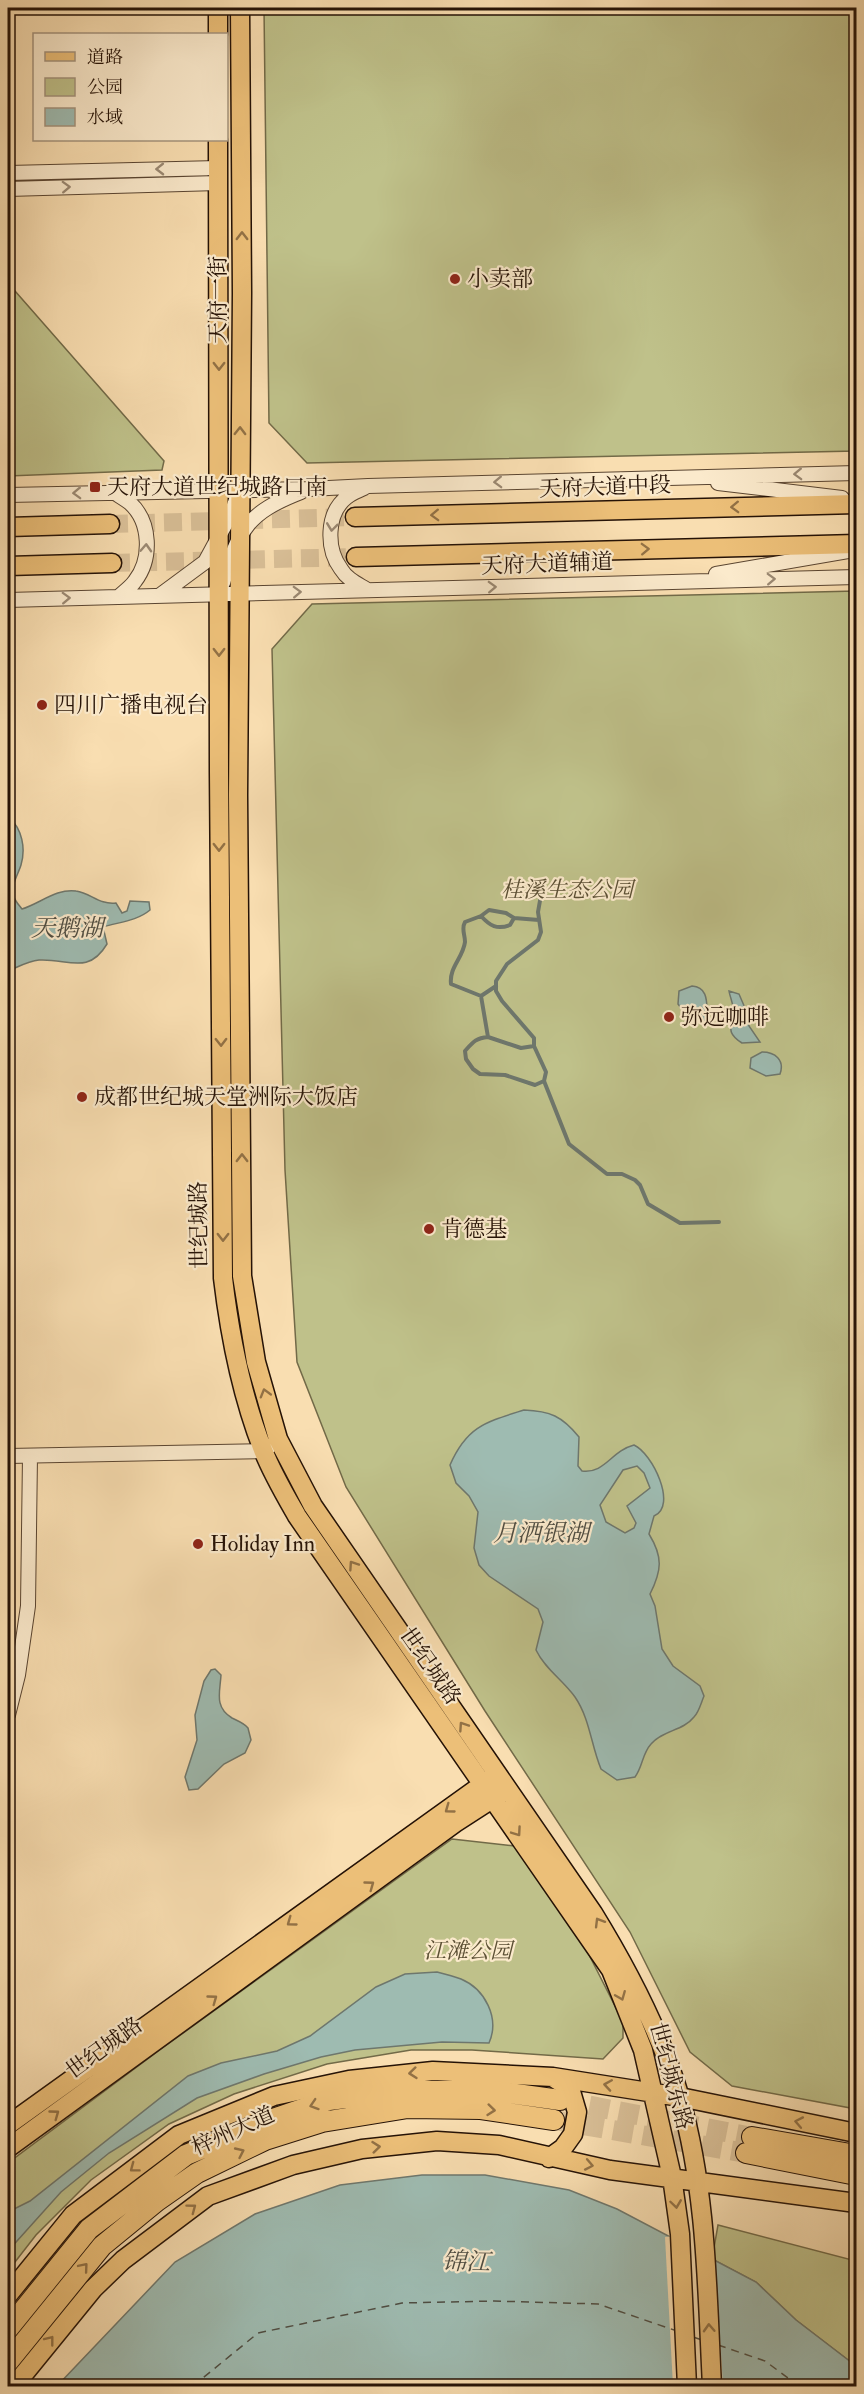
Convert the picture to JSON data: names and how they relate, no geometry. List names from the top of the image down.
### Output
{
  "streets": {
    "highway": ["梓州大道"],
    "main road": [
      "天府一街",
      "天府大道中段",
      "世纪城路",
      "世纪城东路"
    ],
    "street": ["天府大道辅道"]
  },
  "crossings": [
    ["天府一街", "天府大道辅道"],
    ["天府一街", "世纪城路"],
    ["天府大道辅道", "世纪城路"],
    ["世纪城路", "世纪城东路"]
  ],
  "water": ["天鹅湖", "月洒银湖", "锦江"],
  "parks": ["桂溪生态公园", "江滩公园"],
  "places": {
    "other": [
      "小卖部",
      "四川广播电视台",
      "弥远咖啡",
      "成都世纪城天堂洲际大饭店",
      "肯德基",
      "Holiday Inn"
    ],
    "transit": ["天府大道世纪城路口南"]
  },
  "legend": ["道路", "公园", "水域"]
}
